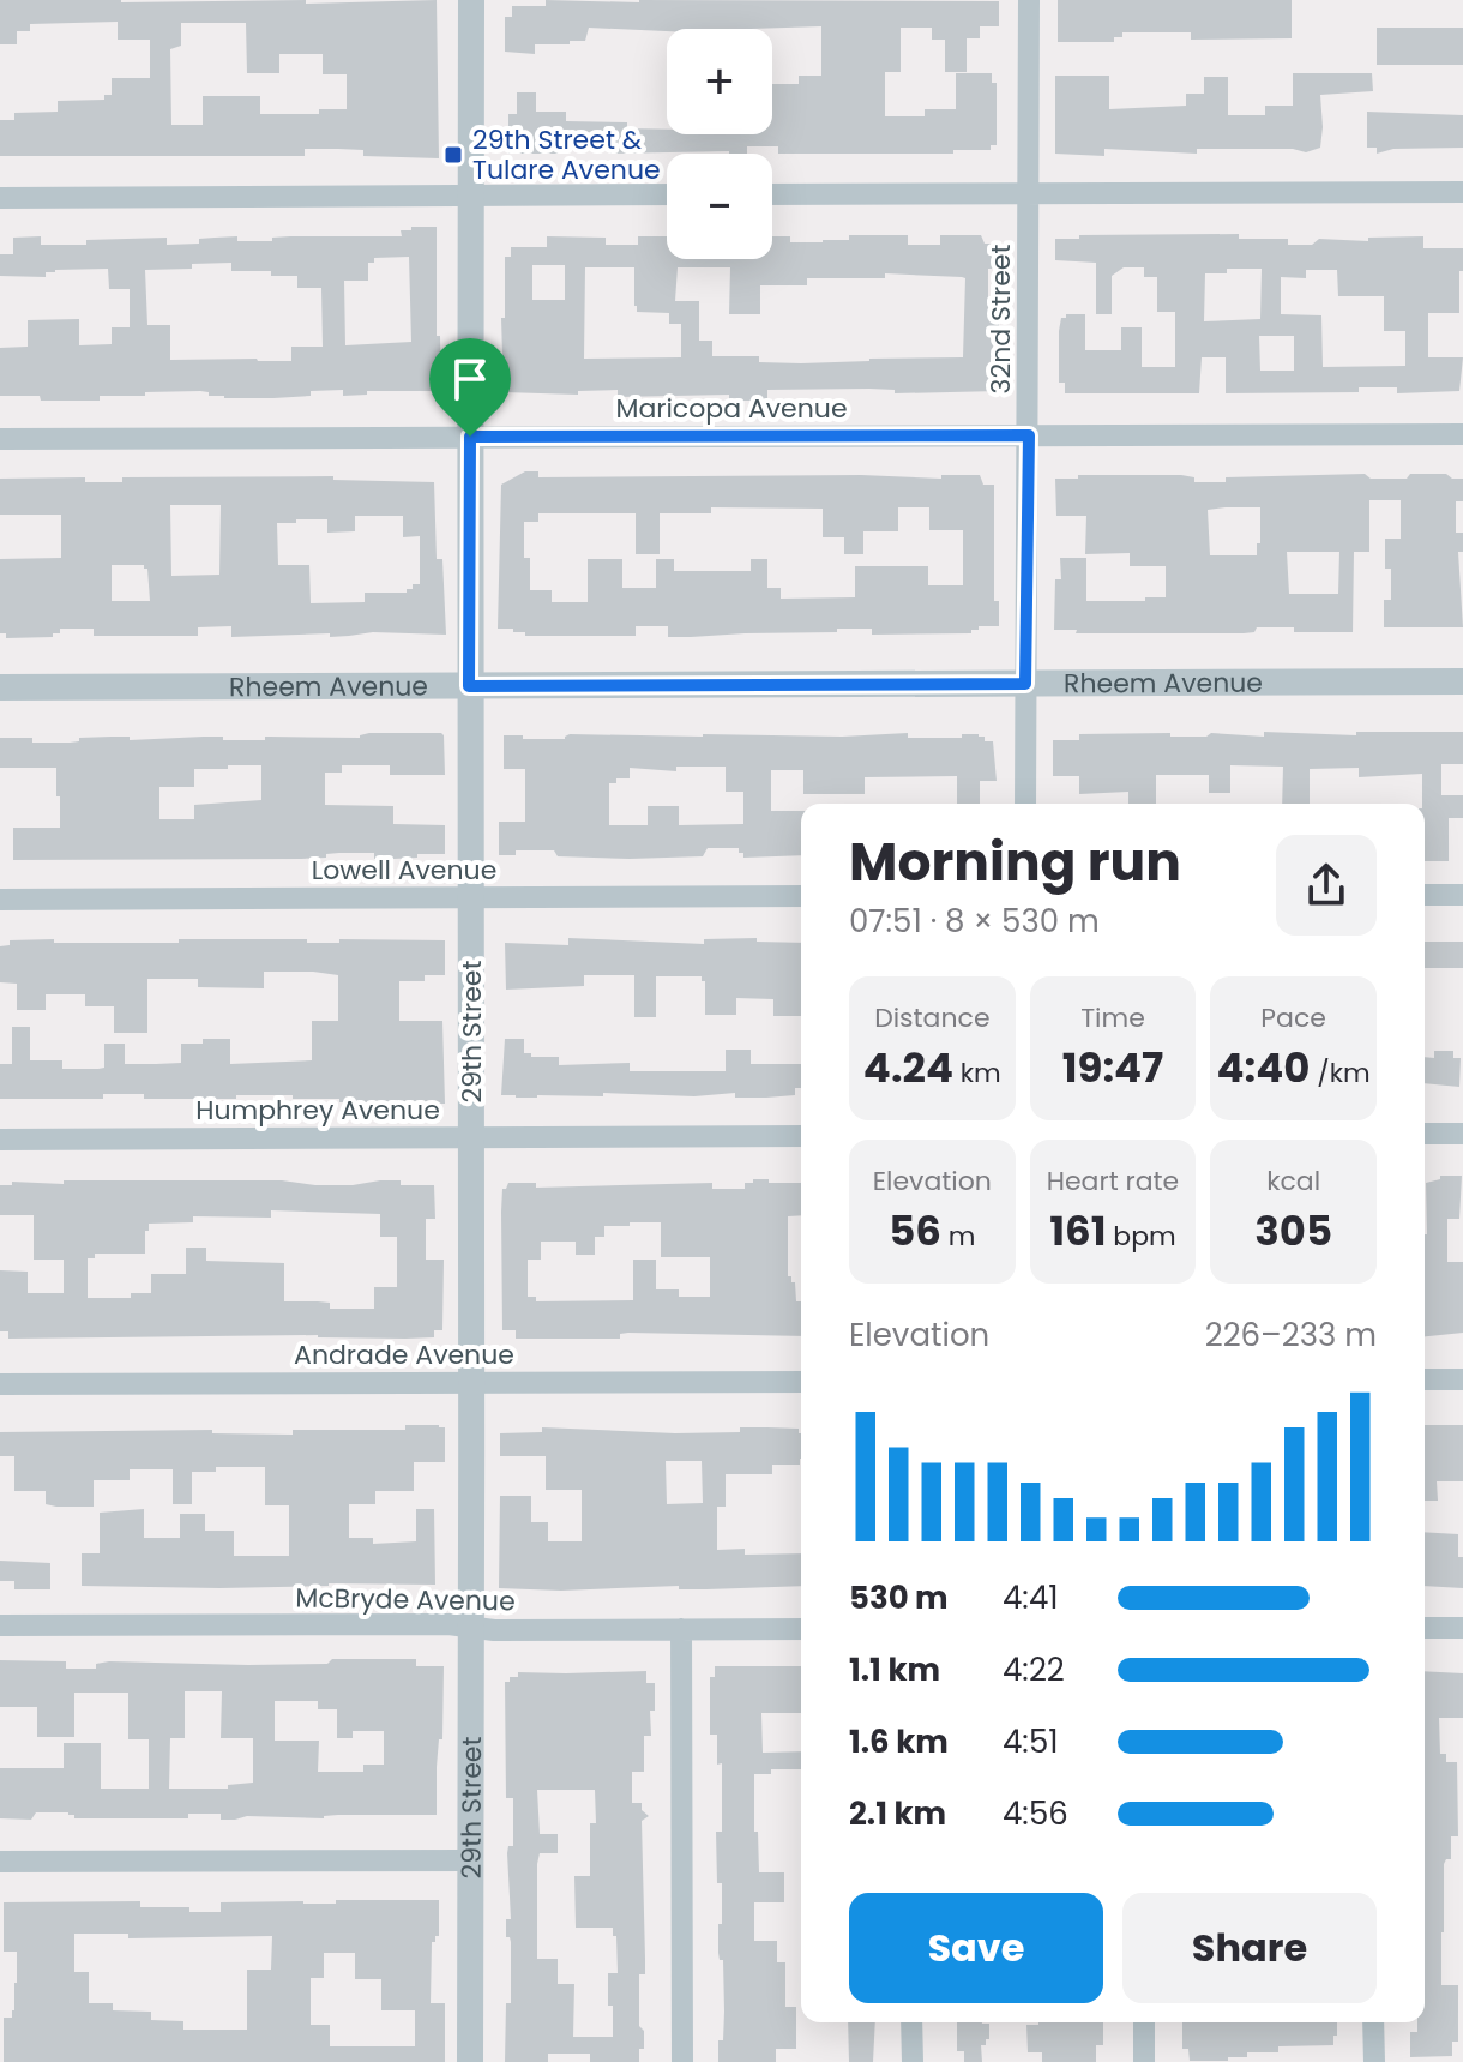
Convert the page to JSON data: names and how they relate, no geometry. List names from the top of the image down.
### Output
{
  "streets": {
    "street": [
      "32nd Street",
      "Maricopa Avenue",
      "Rheem Avenue",
      "Lowell Avenue",
      "29th Street",
      "Humphrey Avenue",
      "Andrade Avenue",
      "McBryde Avenue"
    ]
  },
  "crossings": [
    ["32nd Street", "Maricopa Avenue"],
    ["32nd Street", "Rheem Avenue"],
    ["Maricopa Avenue", "29th Street"],
    ["Rheem Avenue", "29th Street"],
    ["Lowell Avenue", "29th Street"],
    ["29th Street", "Humphrey Avenue"],
    ["29th Street", "Andrade Avenue"],
    ["29th Street", "McBryde Avenue"]
  ],
  "places": {
    "transit": ["29th Street & Tulare Avenue"]
  },
  "page": {
    "map_buttons": ["+", "−"],
    "heading": ["Morning run", "07:51 · 8 × 530 m"],
    "stats": [
      ["Distance", "4.24 km"],
      ["Time", "19:47"],
      ["Pace", "4:40 /km"],
      ["Elevation", "56 m"],
      ["Heart rate", "161 bpm"],
      ["kcal", "305"]
    ],
    "chart": ["Elevation", "226–233 m"],
    "list": [
      {
        "name": "530 m",
        "note": "4:41"
      },
      {
        "name": "1.1 km",
        "note": "4:22"
      },
      {
        "name": "1.6 km",
        "note": "4:51"
      },
      {
        "name": "2.1 km",
        "note": "4:56"
      }
    ],
    "buttons": ["Save", "Share"]
  }
}
